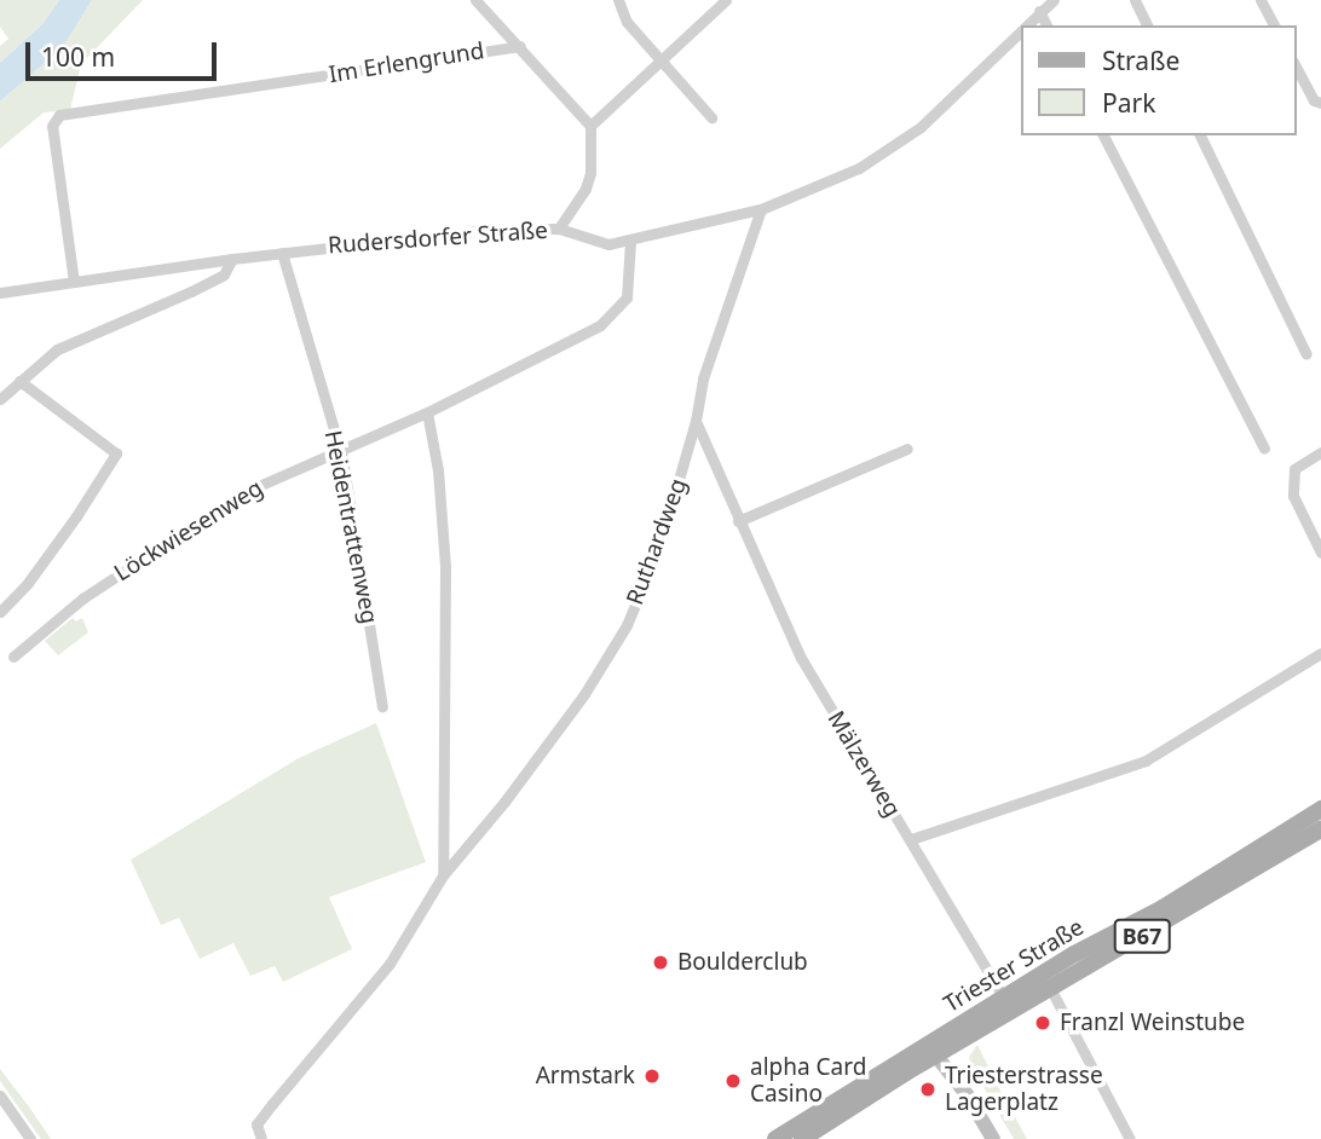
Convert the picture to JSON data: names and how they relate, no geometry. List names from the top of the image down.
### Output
{
  "streets": {
    "main road": ["B67", "Triester Straße"],
    "street": [
      "Im Erlengrund",
      "Rudersdorfer Straße",
      "Heidentrattenweg",
      "Löckwiesenweg",
      "Ruthardweg",
      "Mälzerweg"
    ]
  },
  "crossings": [
    ["Im Erlengrund", "Rudersdorfer Straße"],
    ["Rudersdorfer Straße", "Heidentrattenweg"],
    ["Rudersdorfer Straße", "Löckwiesenweg"],
    ["Rudersdorfer Straße", "Ruthardweg"],
    ["Heidentrattenweg", "Löckwiesenweg"],
    ["Ruthardweg", "Mälzerweg"],
    ["Mälzerweg", "Triester Straße"]
  ],
  "places": [
    "Boulderclub",
    "Franzl Weinstube",
    "Armstark",
    "alpha Card Casino",
    "Triesterstrasse Lagerplatz"
  ],
  "legend": ["Straße", "Park"],
  "scale_bar": "100 m"
}
